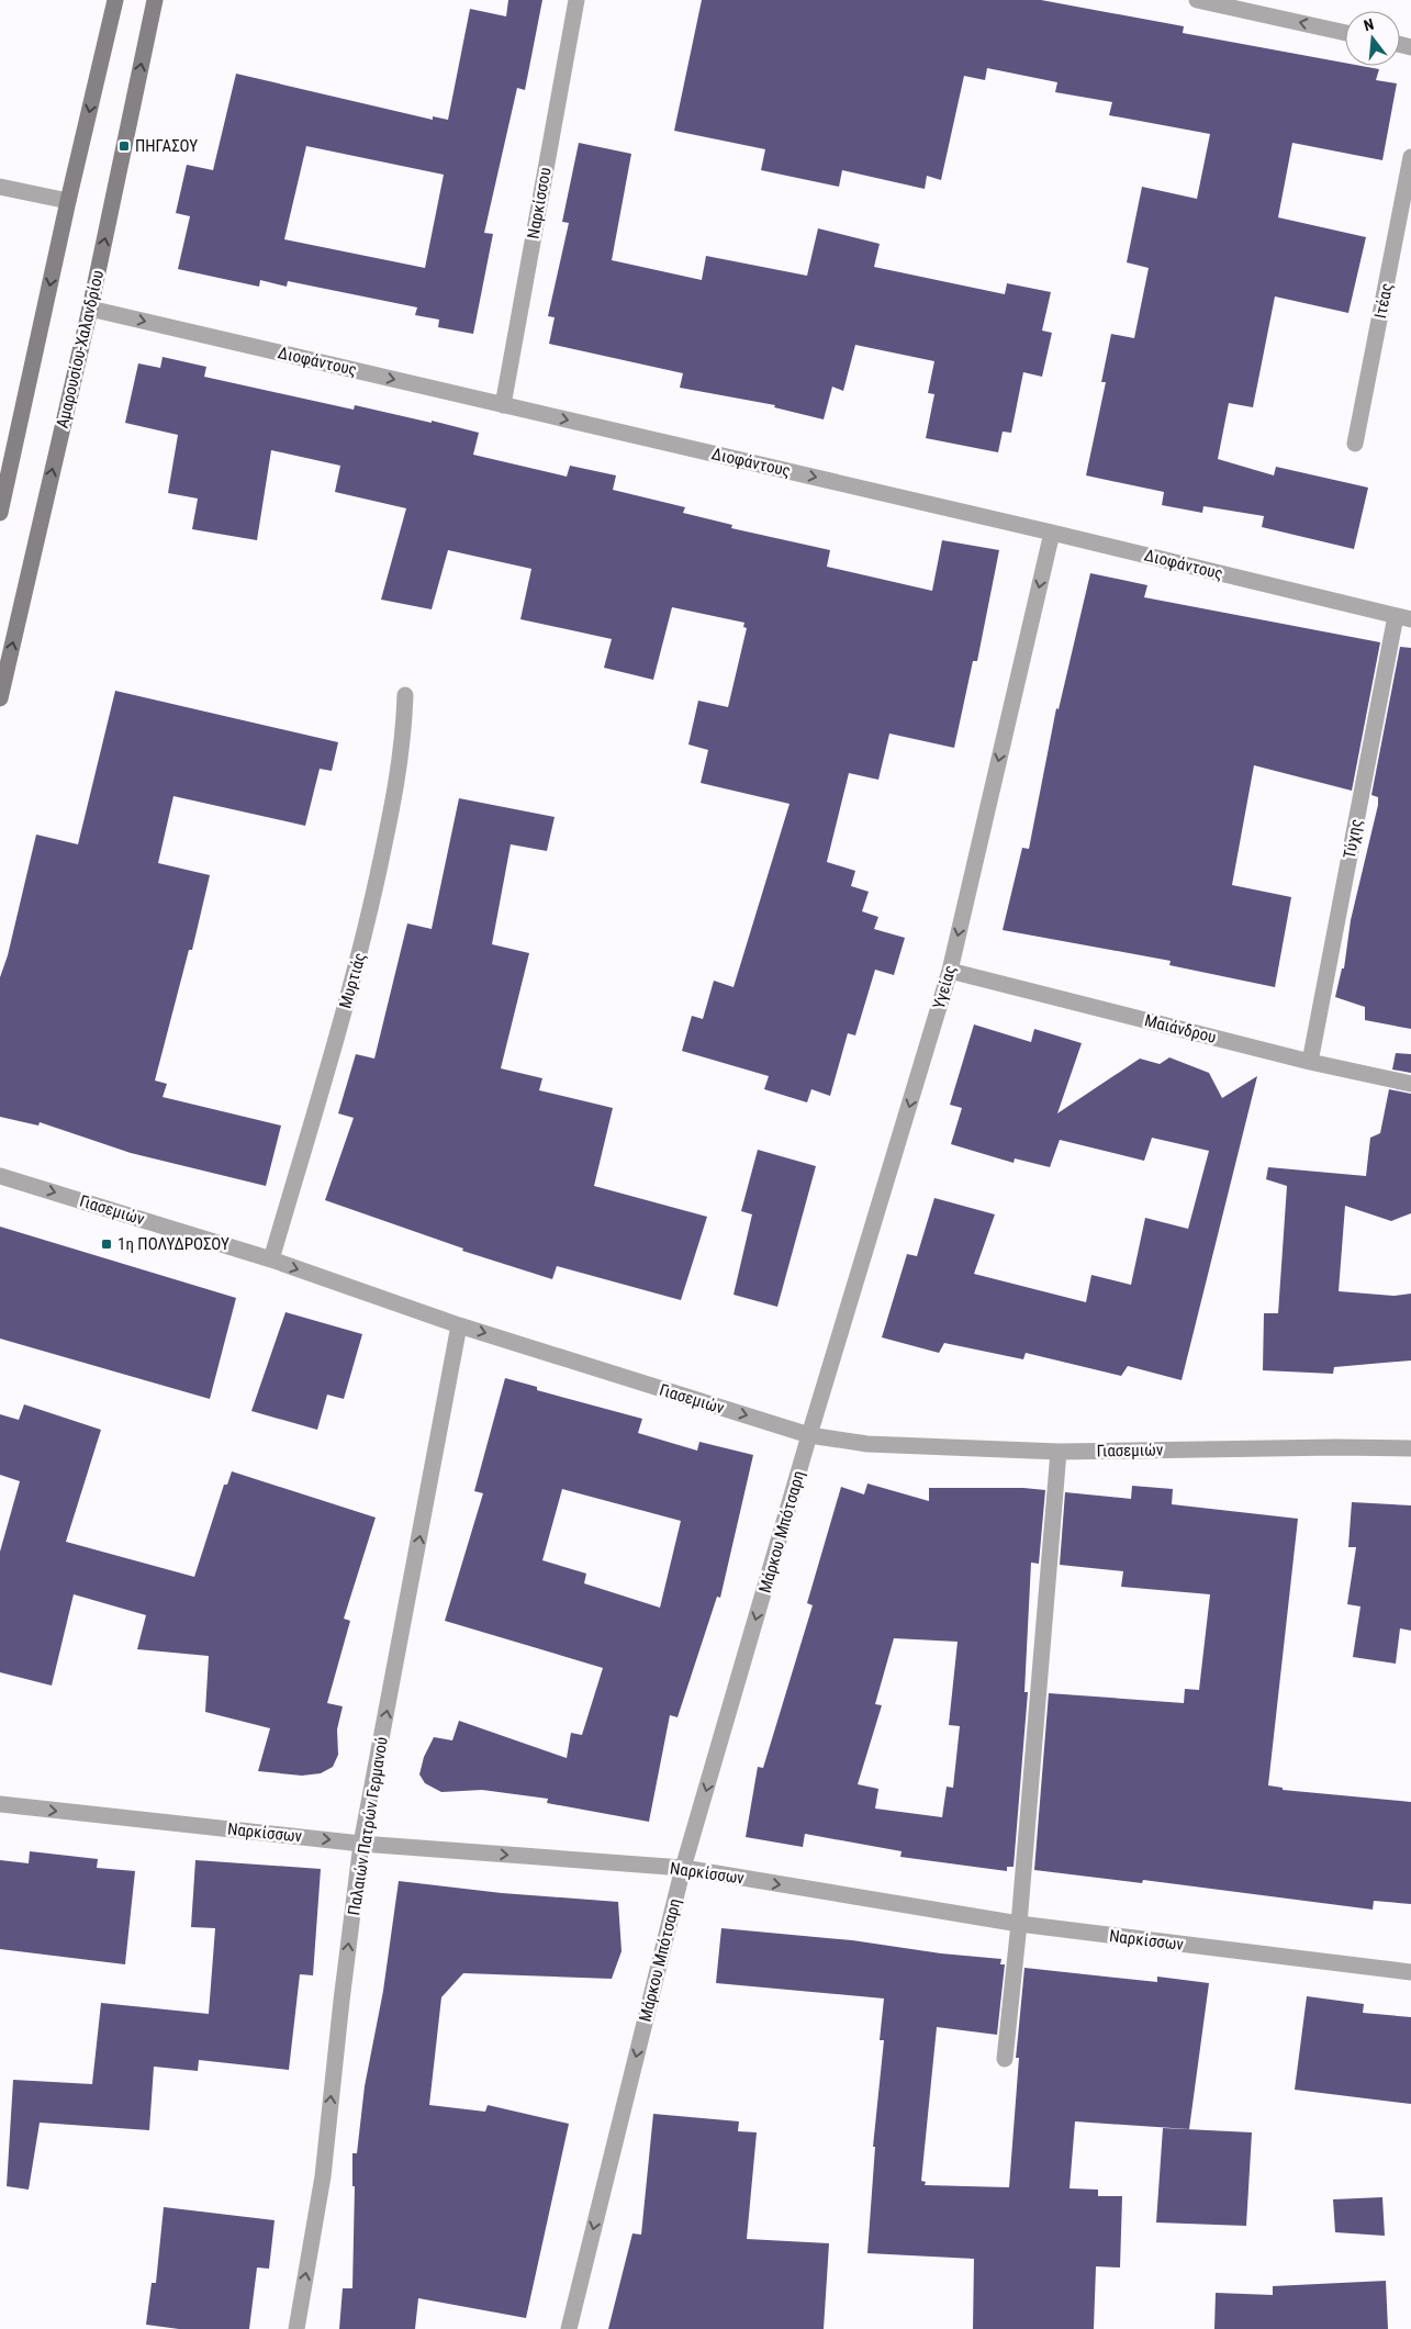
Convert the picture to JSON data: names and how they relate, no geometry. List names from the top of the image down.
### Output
{
  "streets": {
    "street": [
      "Ναρκίσσου",
      "Ιτέας",
      "Αμαρουσίου-Χαλανδρίου",
      "Διοφάντους",
      "Τύχης",
      "Μυρτιάς",
      "Υγείας",
      "Μαιάνδρου",
      "Γιασεμιών",
      "Μάρκου Μπότσαρη",
      "Παλαιών Πατρών Γερμανού",
      "Ναρκίσσων"
    ]
  },
  "crossings": [
    ["Ναρκίσσου", "Διοφάντους"],
    ["Αμαρουσίου-Χαλανδρίου", "Διοφάντους"],
    ["Διοφάντους", "Τύχης"],
    ["Διοφάντους", "Υγείας"],
    ["Τύχης", "Μαιάνδρου"],
    ["Μυρτιάς", "Γιασεμιών"],
    ["Υγείας", "Μαιάνδρου"],
    ["Υγείας", "Γιασεμιών"],
    ["Υγείας", "Μάρκου Μπότσαρη"],
    ["Γιασεμιών", "Μάρκου Μπότσαρη"],
    ["Γιασεμιών", "Παλαιών Πατρών Γερμανού"],
    ["Μάρκου Μπότσαρη", "Ναρκίσσων"],
    ["Παλαιών Πατρών Γερμανού", "Ναρκίσσων"]
  ],
  "one_way": [
    "Διοφάντους",
    "Υγείας",
    "Γιασεμιών",
    "Μάρκου Μπότσαρη",
    "Παλαιών Πατρών Γερμανού",
    "Ναρκίσσων"
  ],
  "places": {
    "transit": ["ΠΗΓΑΣΟΥ", "1η ΠΟΛΥΔΡΟΣΟΥ"]
  },
  "north": "top"
}
